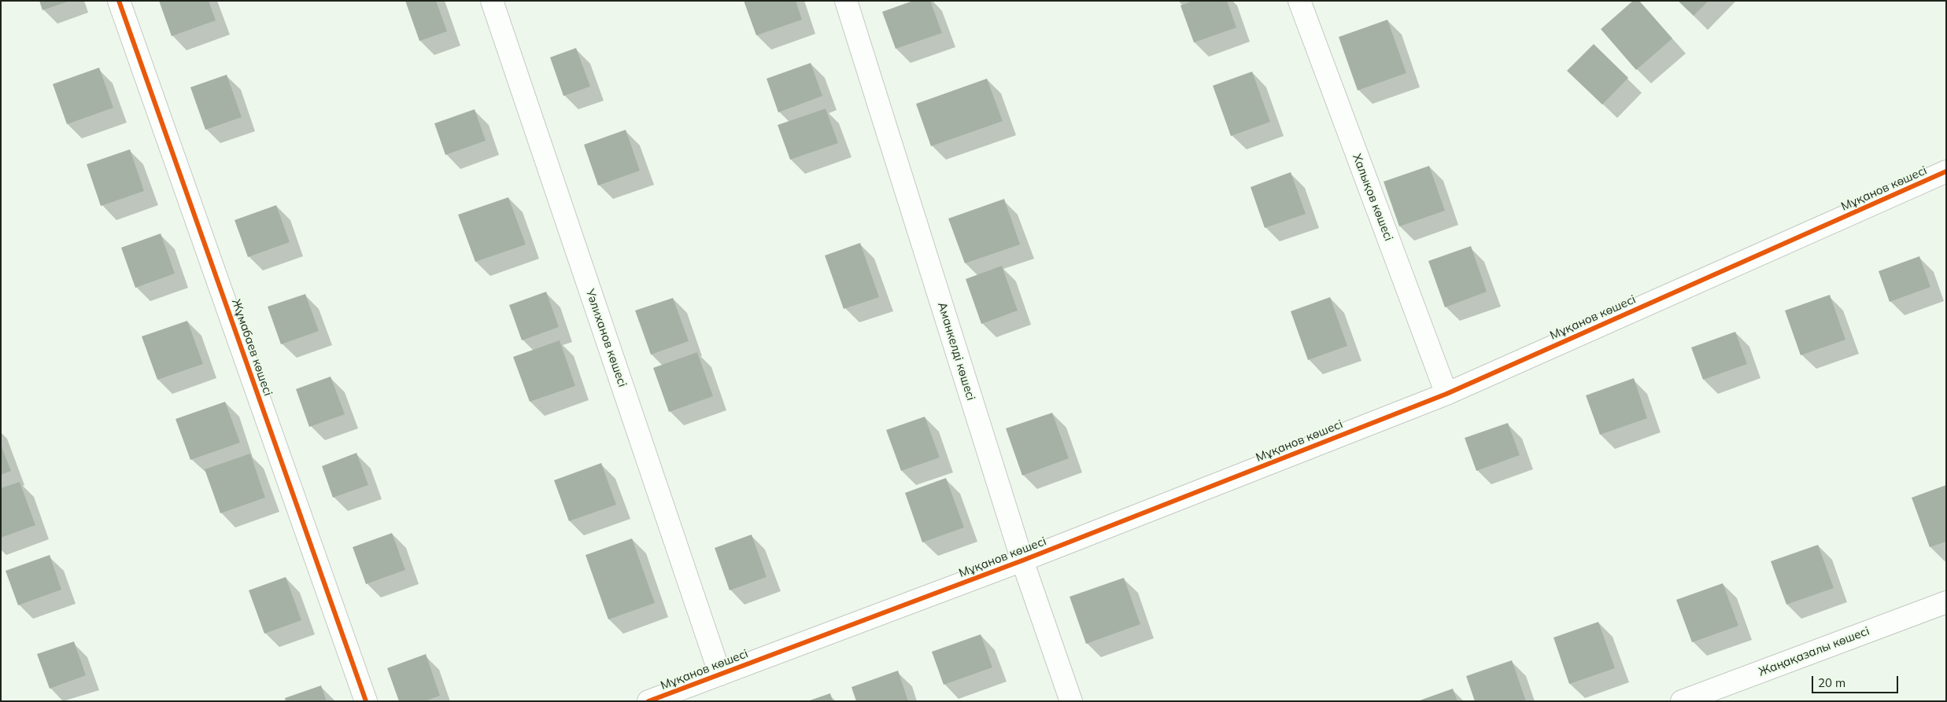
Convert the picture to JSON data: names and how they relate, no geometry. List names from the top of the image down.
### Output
{
  "streets": {
    "street": [
      "Мұқанов көшесі",
      "Халықов көшесі",
      "Уәлиханов көшесі",
      "Жұмабаев көшесі",
      "Аманкелді көшесі",
      "Жаңақазалы көшесі"
    ]
  },
  "crossings": [
    ["Мұқанов көшесі", "Халықов көшесі"],
    ["Мұқанов көшесі", "Уәлиханов көшесі"],
    ["Мұқанов көшесі", "Аманкелді көшесі"]
  ],
  "scale_bar": "20 m"
}
